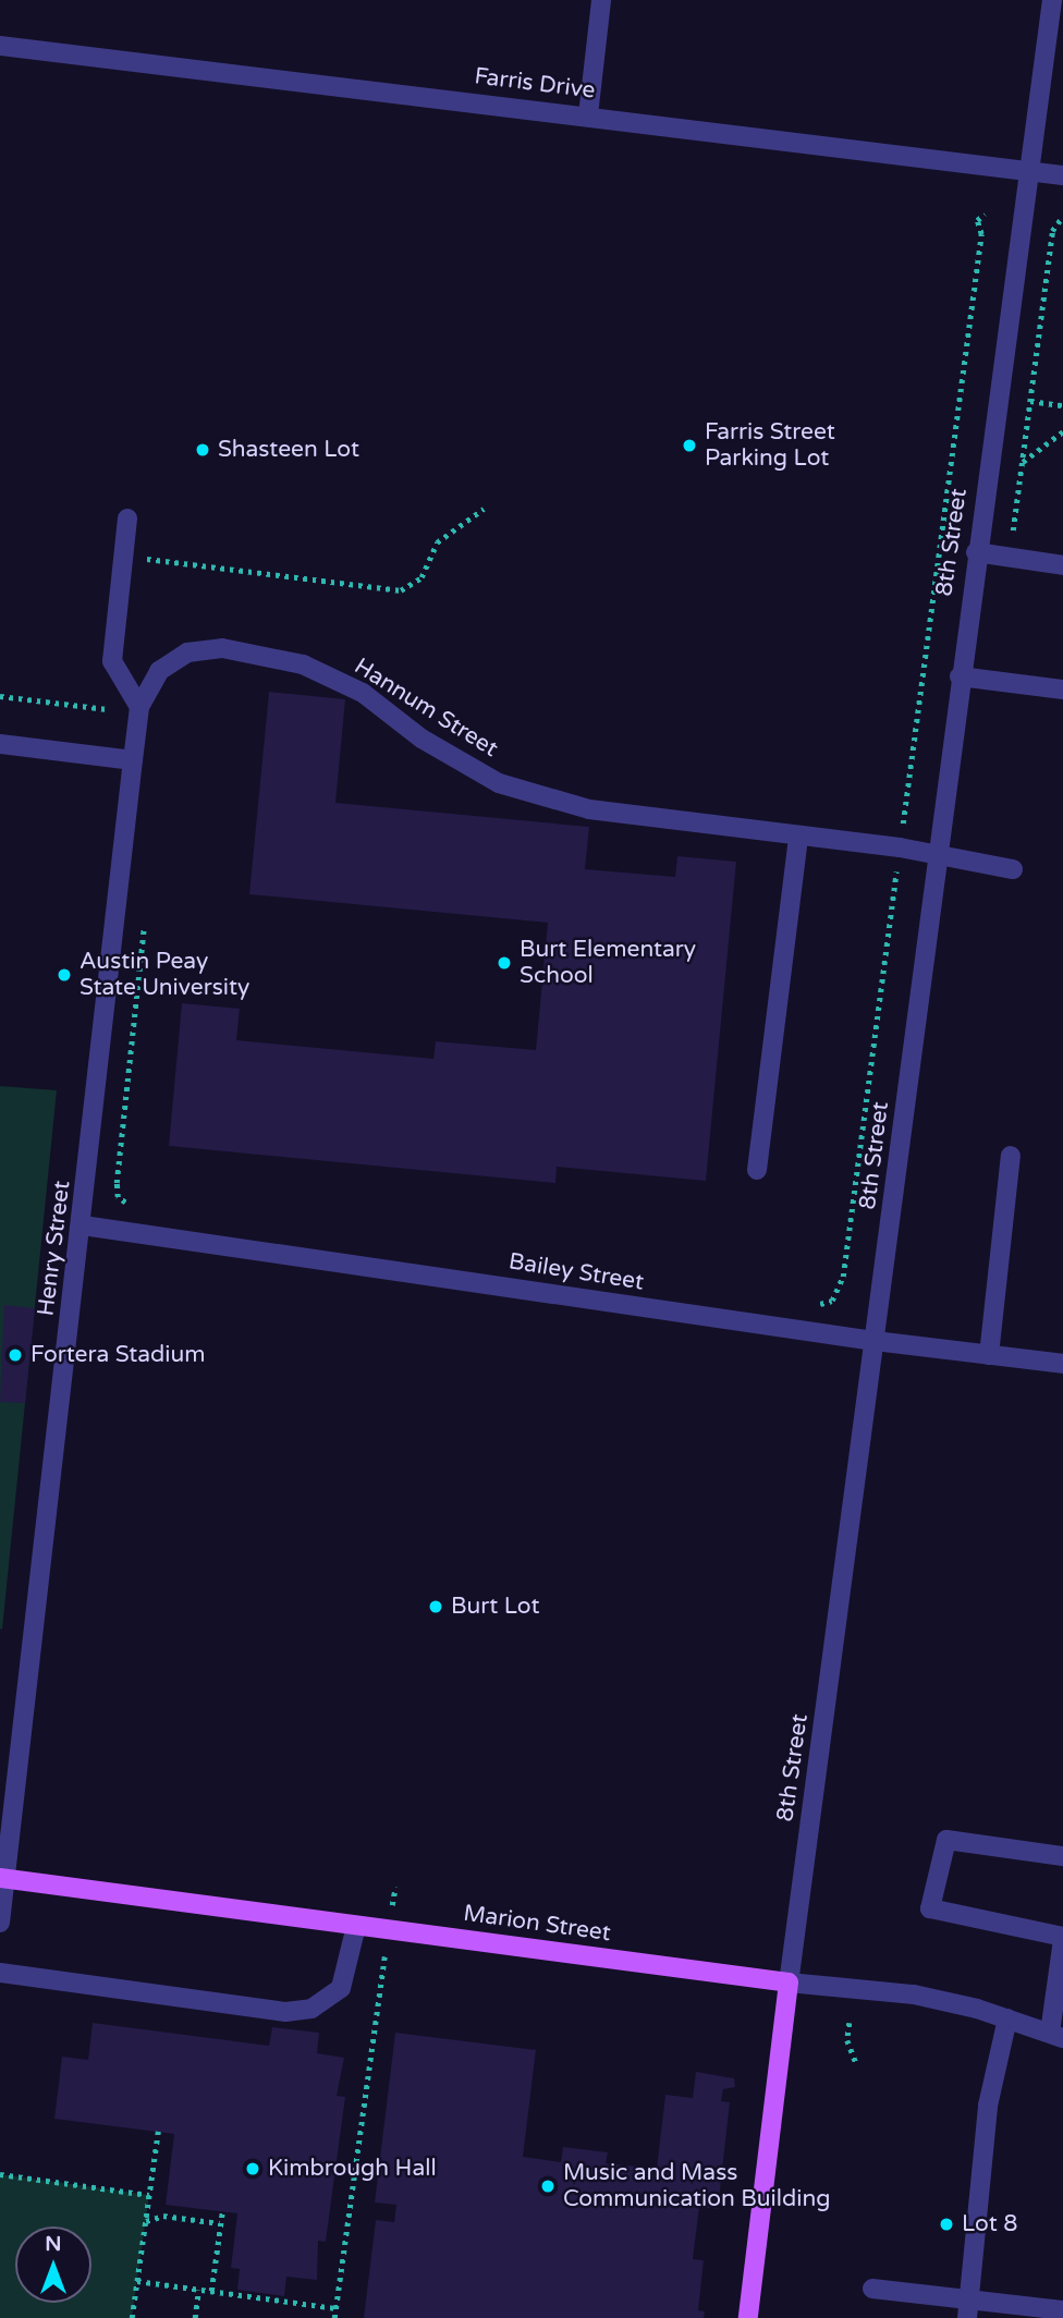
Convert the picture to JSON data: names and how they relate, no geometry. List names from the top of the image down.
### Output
{
  "streets": {
    "main road": ["8th Street", "Marion Street"],
    "street": [
      "Farris Drive",
      "Hannum Street",
      "Henry Street",
      "Bailey Street"
    ]
  },
  "crossings": [
    ["Farris Drive", "8th Street"],
    ["8th Street", "Hannum Street"],
    ["8th Street", "Bailey Street"],
    ["8th Street", "Marion Street"],
    ["Hannum Street", "Henry Street"],
    ["Henry Street", "Bailey Street"],
    ["Henry Street", "Marion Street"]
  ],
  "places": [
    "Farris Street Parking Lot",
    "Shasteen Lot",
    "Burt Elementary School",
    "Austin Peay State University",
    "Fortera Stadium",
    "Burt Lot",
    "Kimbrough Hall",
    "Music and Mass Communication Building",
    "Lot 8"
  ],
  "north": "top"
}
